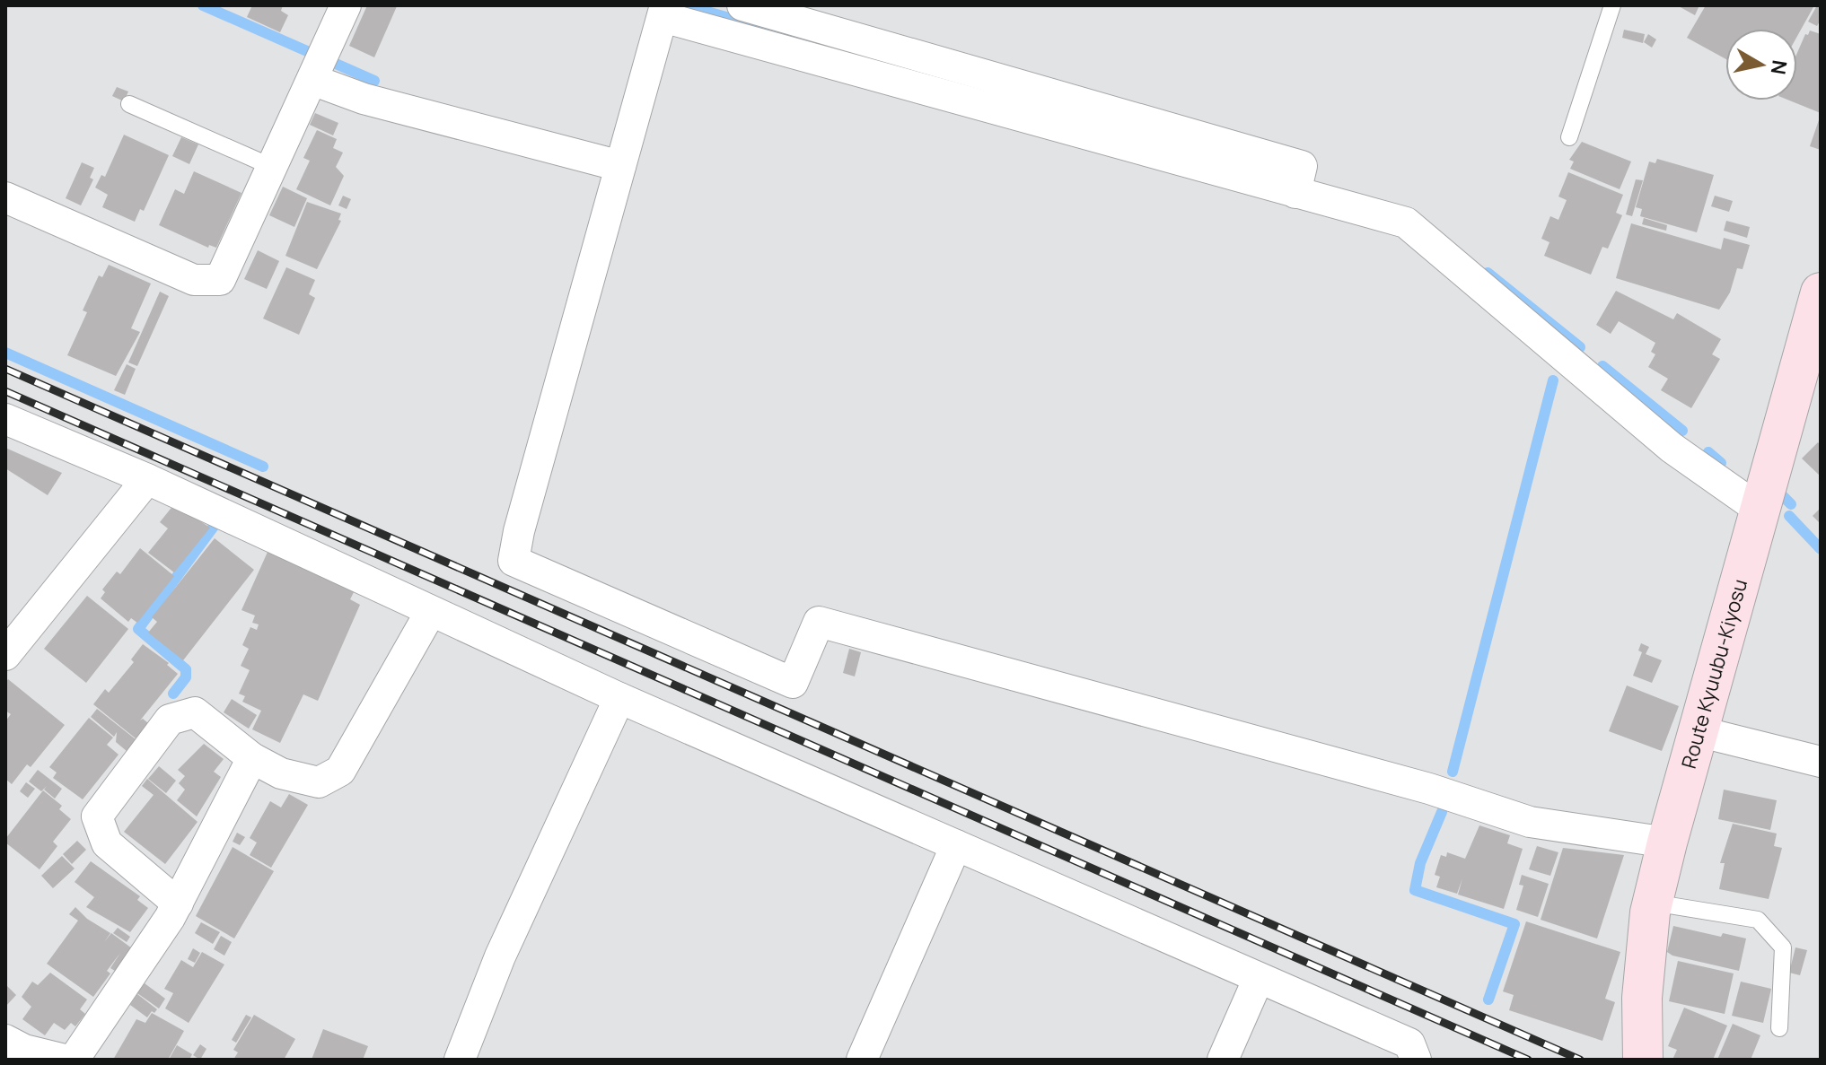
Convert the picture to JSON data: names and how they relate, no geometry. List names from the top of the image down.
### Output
{
  "streets": {
    "main road": ["Route Kyuubu-Kiyosu"]
  },
  "north": "right"
}
